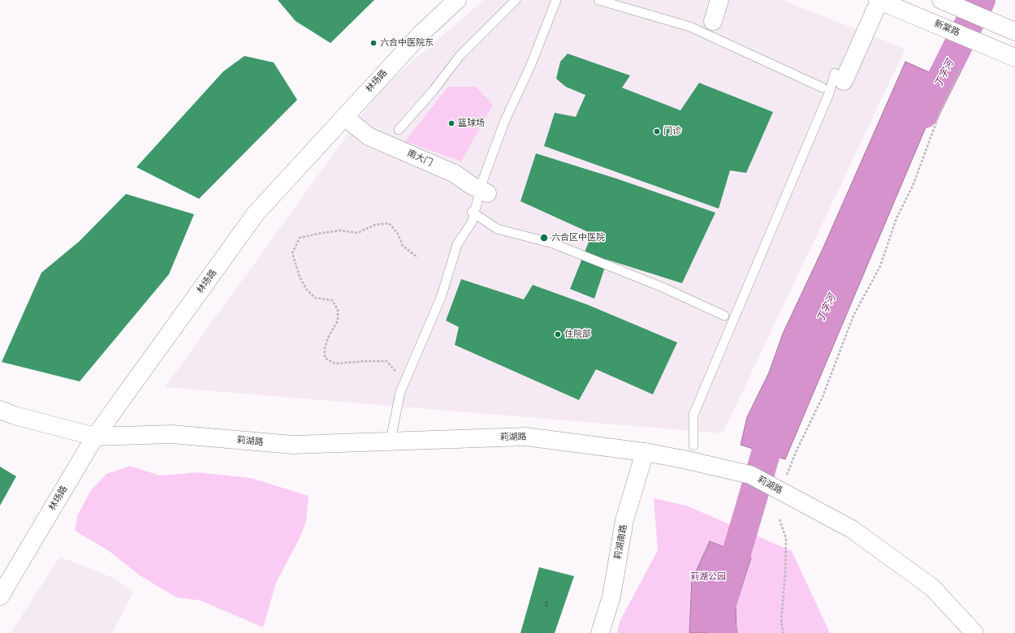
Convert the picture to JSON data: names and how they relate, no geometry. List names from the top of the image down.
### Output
{
  "streets": {
    "street": [
      "新棠路",
      "林场路",
      "南大门",
      "莉湖路",
      "莉湖南路"
    ]
  },
  "crossings": [
    ["林场路", "莉湖路"],
    ["莉湖路", "莉湖南路"]
  ],
  "water": ["丁字河"],
  "parks": ["莉湖公园"],
  "places": [
    "六合中医院东",
    "篮球场",
    "门诊",
    "六合区中医院",
    "住院部"
  ],
  "house_numbers": ["2"]
}
